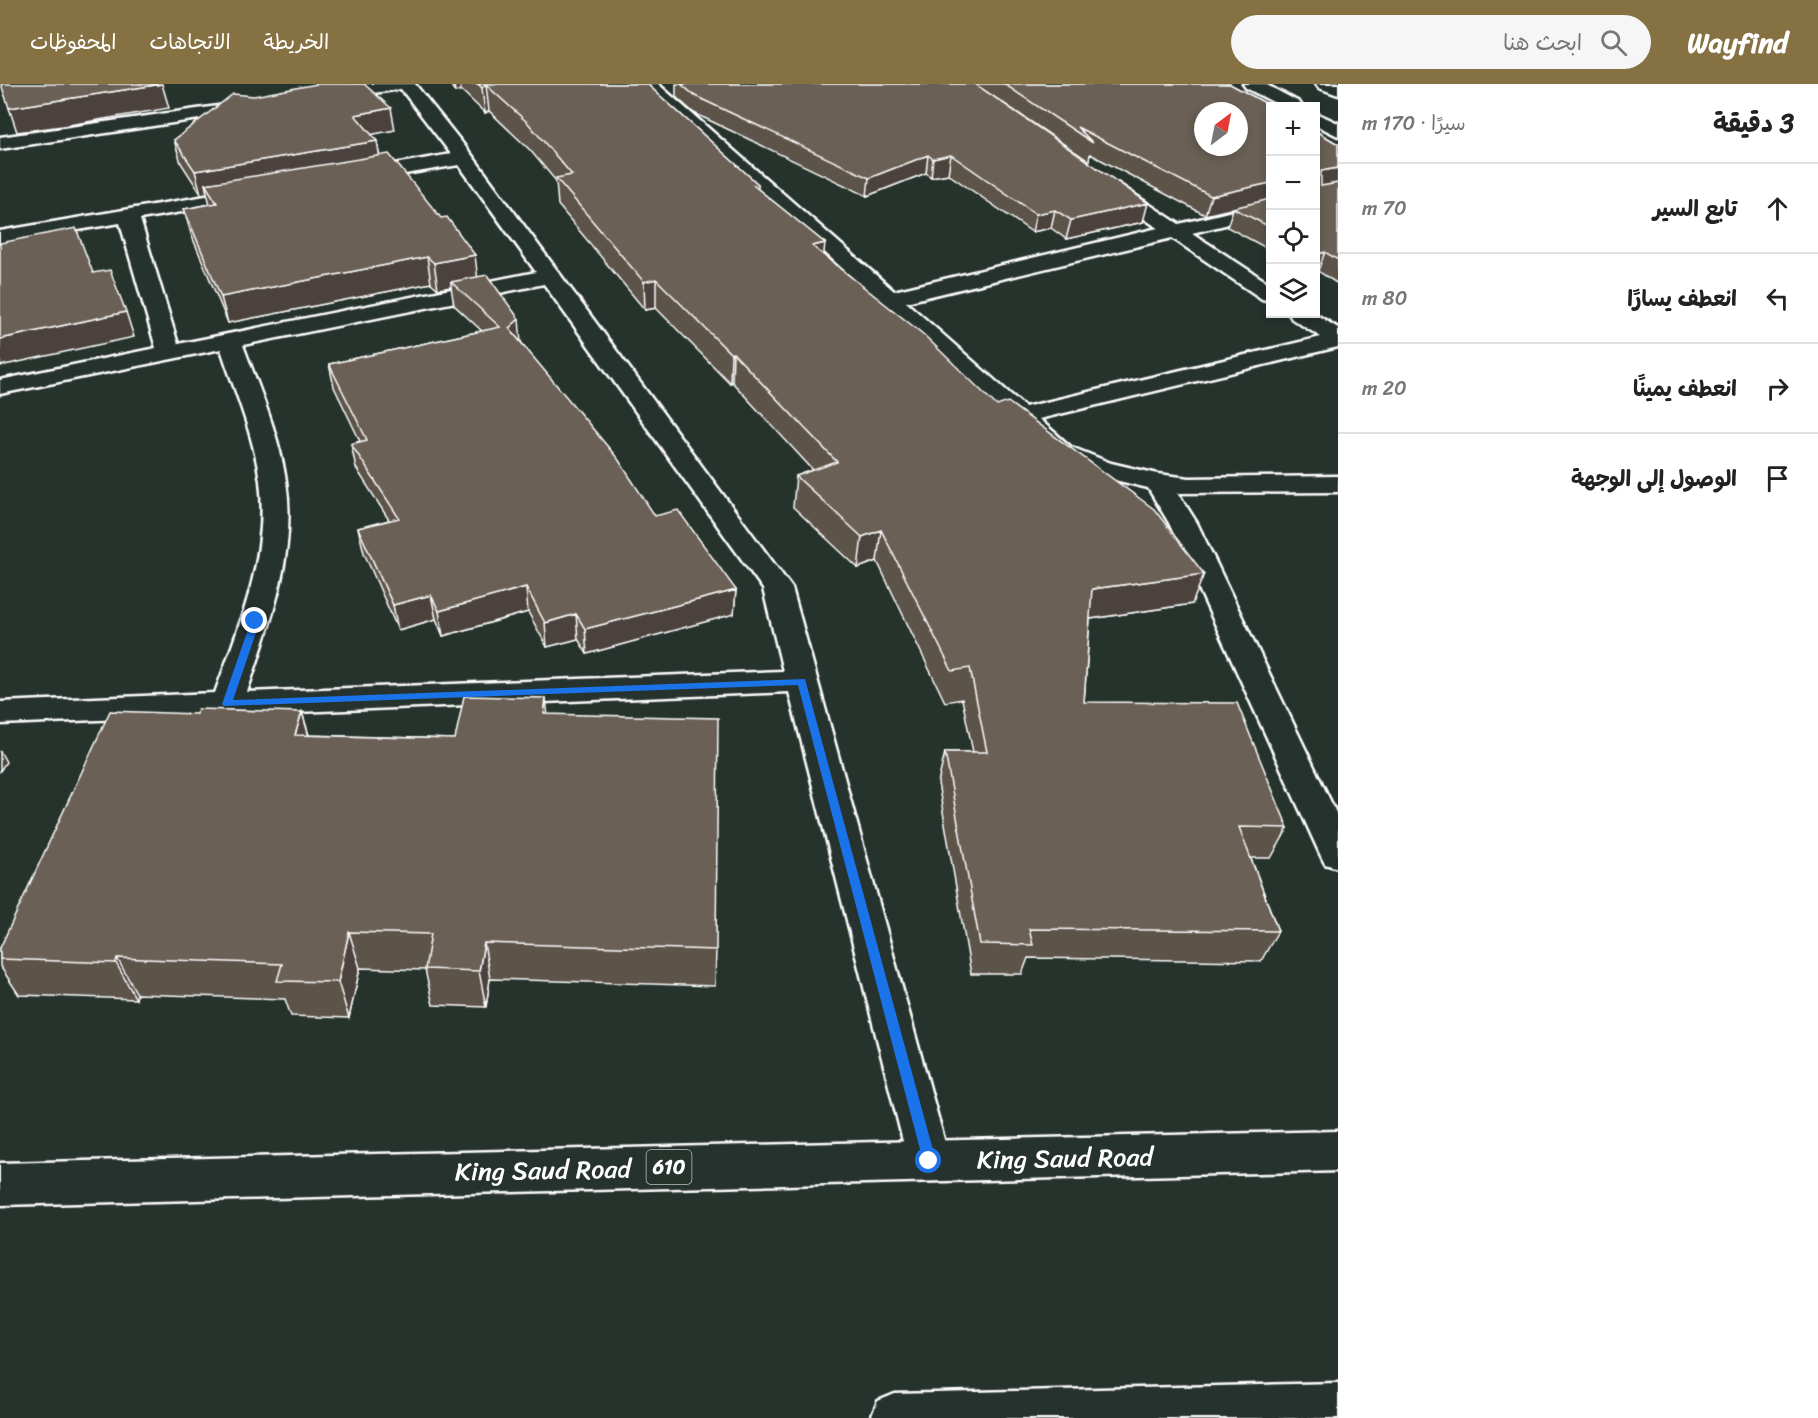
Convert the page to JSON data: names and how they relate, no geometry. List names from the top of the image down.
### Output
{
  "streets": {
    "street": ["King Saud Road", "610"]
  },
  "north": "top right",
  "page": {
    "header": "Wayfind",
    "search": "ابحث هنا",
    "nav": ["الخريطة", "الاتجاهات", "المحفوظات"],
    "heading": ["3 دقيقة", "سيرًا · 170 m"],
    "map_buttons": ["+", "−"],
    "list": [
      ["تابع السير", "70 m"],
      ["انعطف يسارًا", "80 m"],
      ["انعطف يمينًا", "20 m"],
      "الوصول إلى الوجهة"
    ]
  }
}
